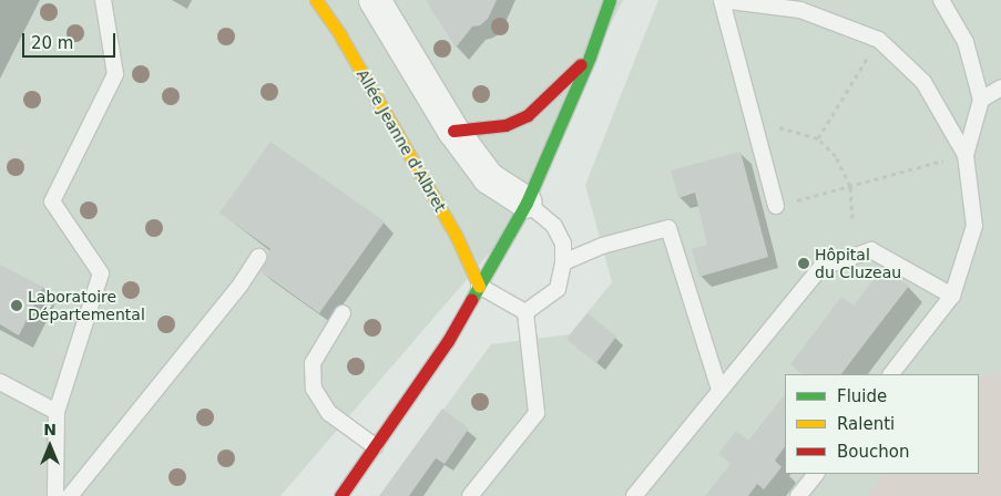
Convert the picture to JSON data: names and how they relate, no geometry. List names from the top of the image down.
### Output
{
  "streets": {
    "main road": ["Allée Jeanne d'Albret"]
  },
  "places": ["Hôpital du Cluzeau", "Laboratoire Départemental"],
  "legend": ["Fluide", "Ralenti", "Bouchon"],
  "scale_bar": "20 m",
  "north": "top"
}
